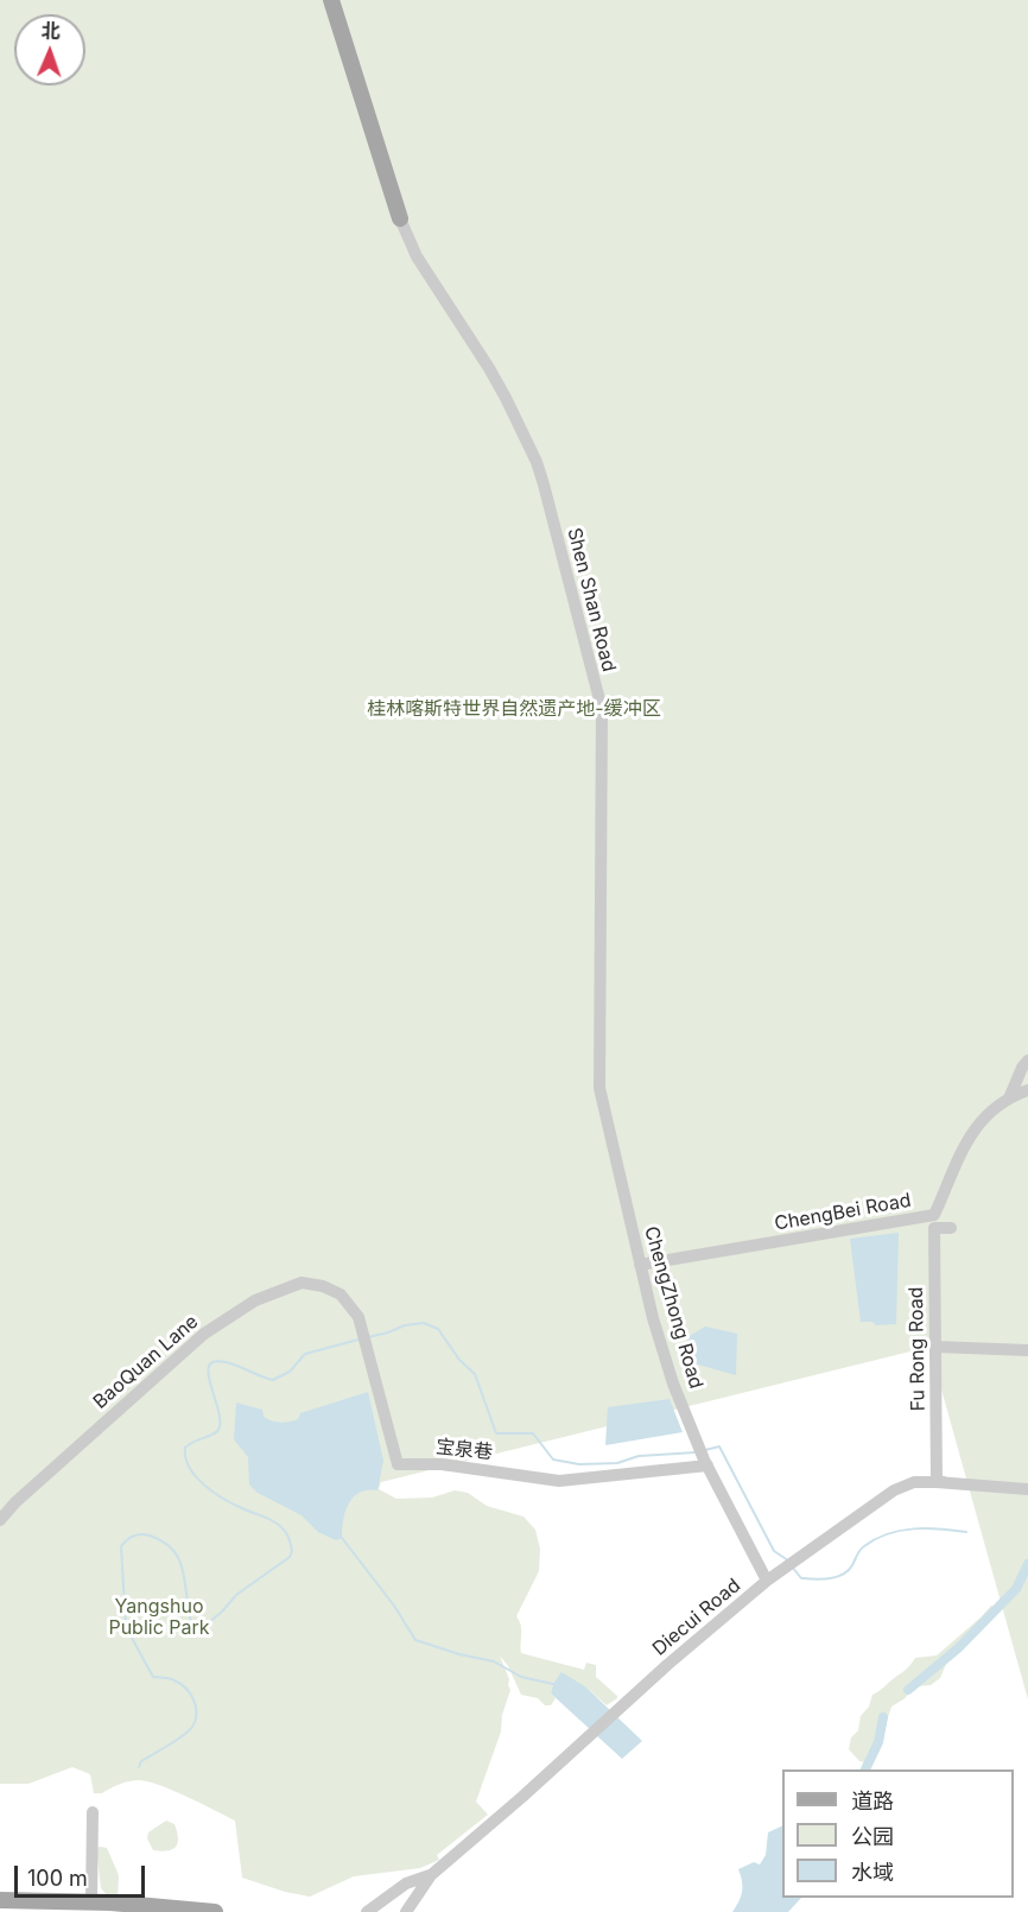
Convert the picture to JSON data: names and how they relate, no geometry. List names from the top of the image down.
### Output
{
  "streets": {
    "street": [
      "Shen Shan Road",
      "ChengBei Road",
      "ChengZhong Road",
      "Fu Rong Road",
      "BaoQuan Lane",
      "宝泉巷",
      "Diecui Road"
    ]
  },
  "crossings": [
    ["Shen Shan Road", "ChengZhong Road"],
    ["ChengBei Road", "ChengZhong Road"],
    ["ChengBei Road", "Fu Rong Road"],
    ["ChengZhong Road", "宝泉巷"],
    ["ChengZhong Road", "Diecui Road"],
    ["Fu Rong Road", "Diecui Road"],
    ["BaoQuan Lane", "宝泉巷"]
  ],
  "parks": ["桂林喀斯特世界自然遗产地-缓冲区", "Yangshuo Public Park"],
  "legend": ["道路", "公园", "水域"],
  "scale_bar": "100 m",
  "north": "top"
}
